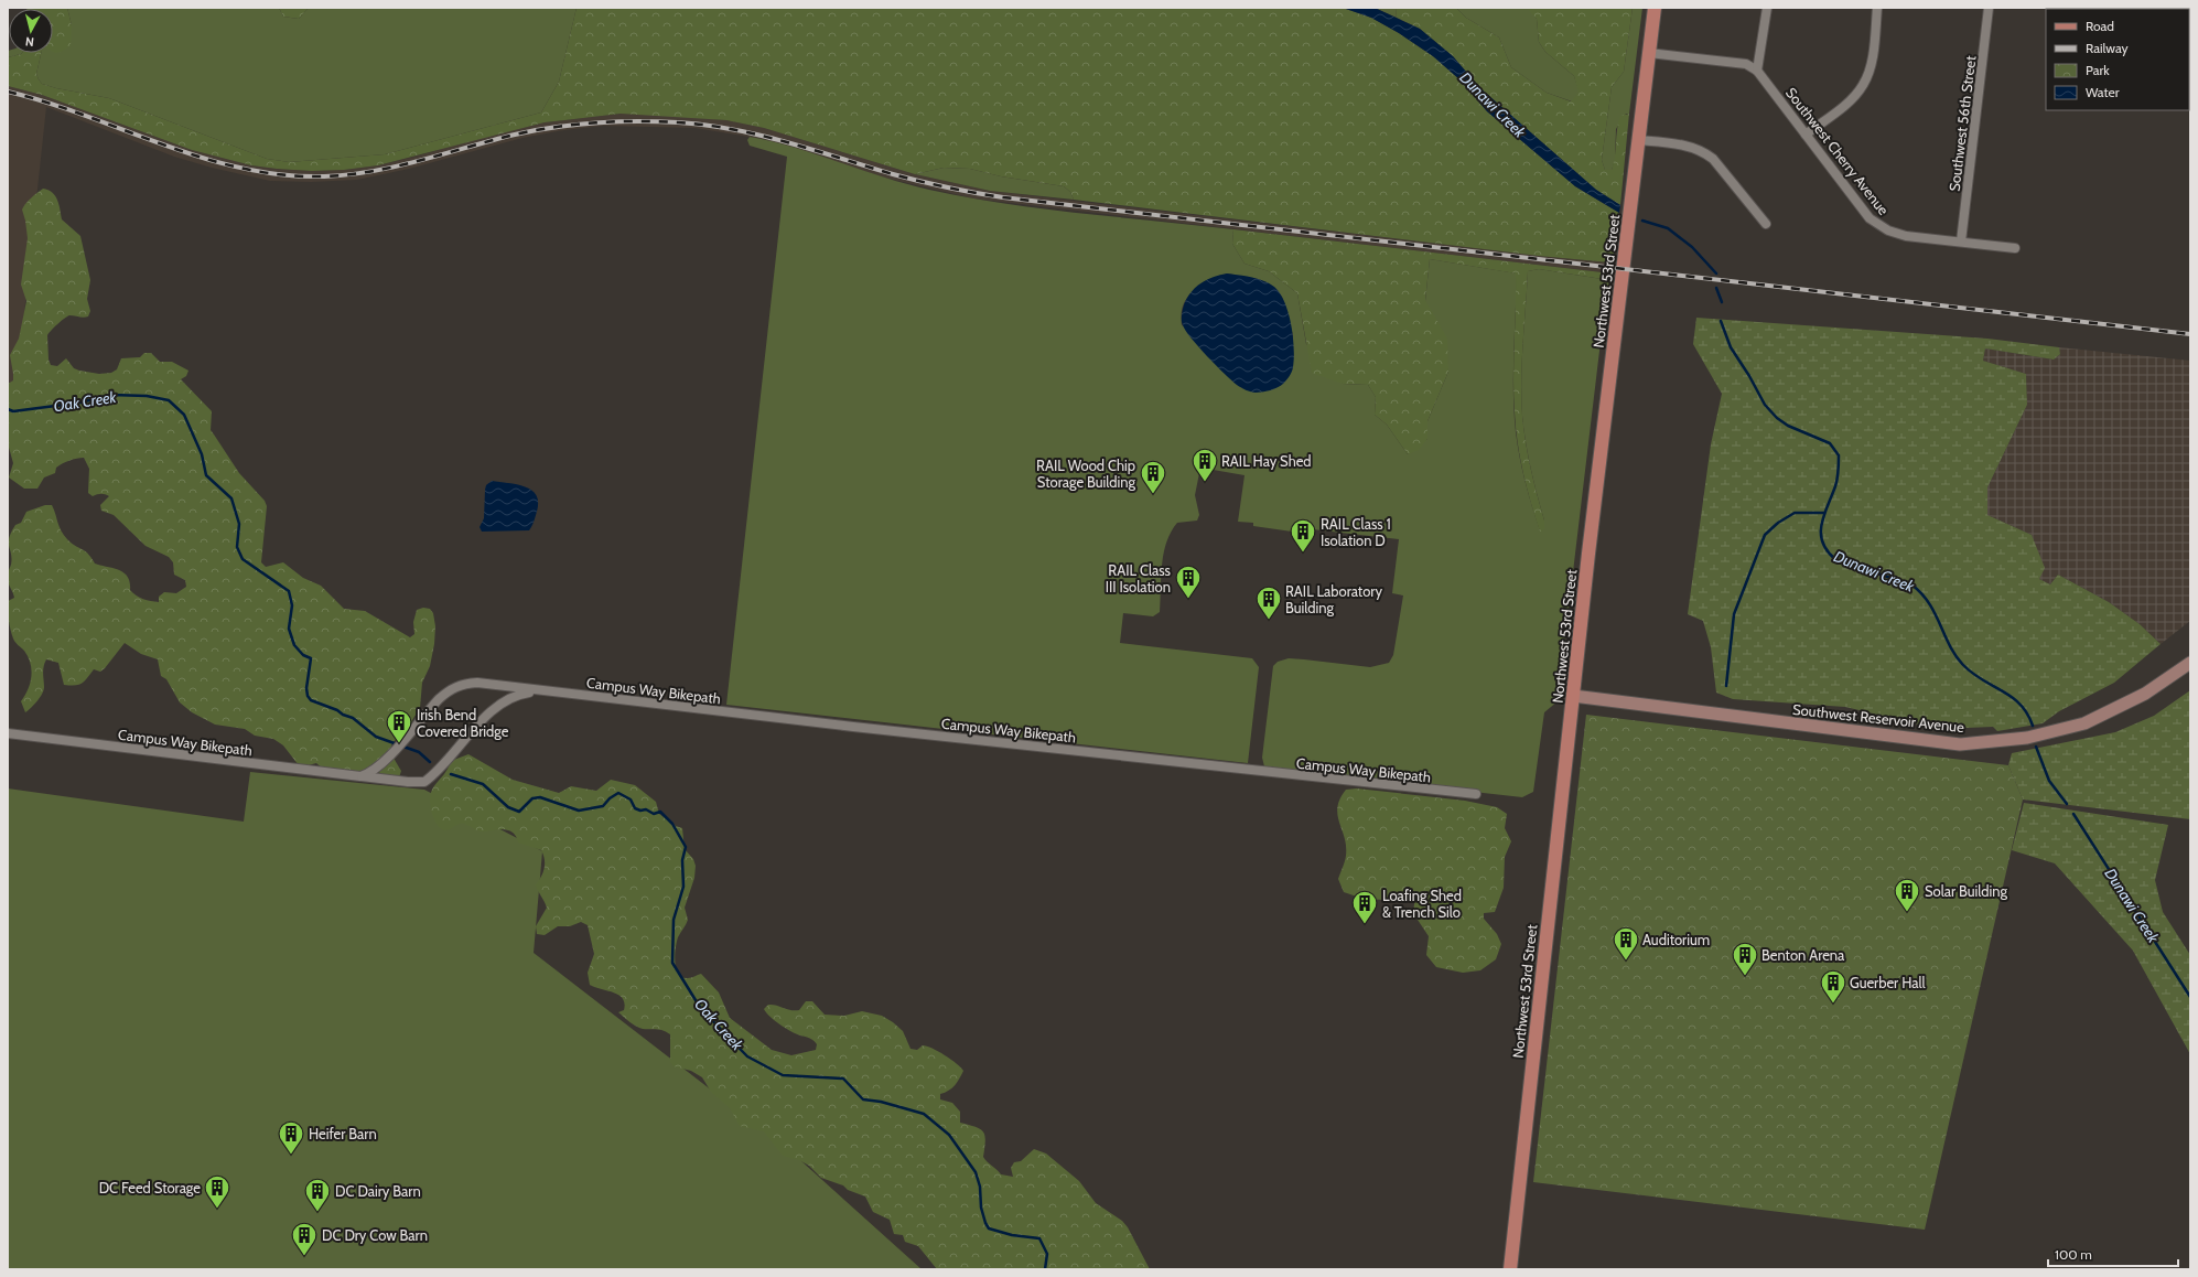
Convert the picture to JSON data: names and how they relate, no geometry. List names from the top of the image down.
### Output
{
  "streets": {
    "main road": ["Northwest 53rd Street", "Southwest Reservoir Avenue"],
    "street": ["Southwest 56th Street", "Southwest Cherry Avenue", "Campus Way Bikepath"]
  },
  "crossings": [
    ["Southwest 56th Street", "Southwest Cherry Avenue"],
    ["Northwest 53rd Street", "Southwest Reservoir Avenue"]
  ],
  "water": ["Dunawi Creek", "Oak Creek"],
  "places": {
    "building": [
      "RAIL Hay Shed",
      "RAIL Wood Chip Storage Building",
      "RAIL Class 1 Isolation D",
      "RAIL Class III Isolation",
      "RAIL Laboratory Building",
      "Irish Bend Covered Bridge",
      "Solar Building",
      "Loafing Shed & Trench Silo",
      "Auditorium",
      "Benton Arena",
      "Guerber Hall",
      "Heifer Barn",
      "DC Feed Storage",
      "DC Dairy Barn",
      "DC Dry Cow Barn"
    ]
  },
  "legend": [
    "Road",
    "Railway",
    "Park",
    "Water"
  ],
  "scale_bar": "100 m",
  "north": "bottom"
}
